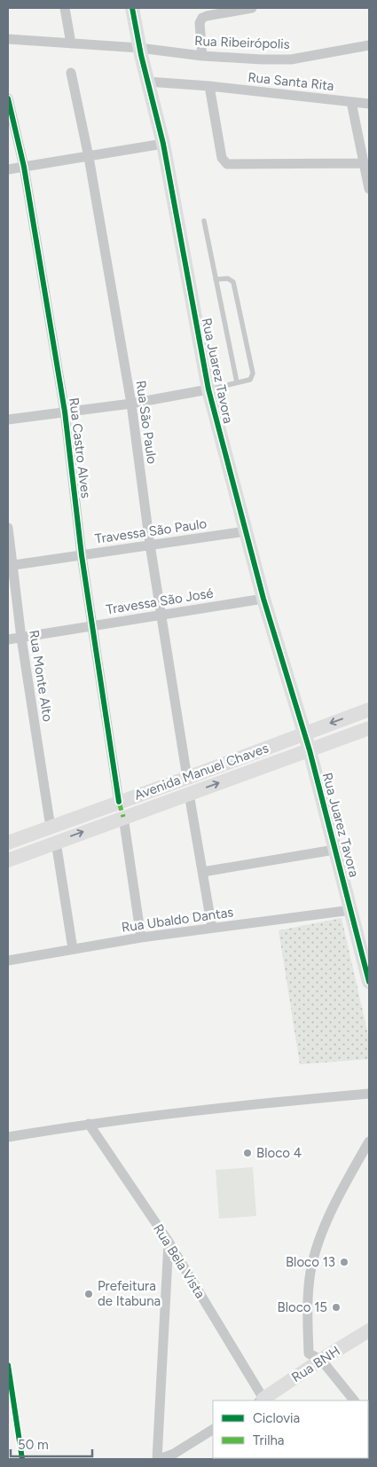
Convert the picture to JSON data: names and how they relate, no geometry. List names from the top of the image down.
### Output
{
  "streets": {
    "street": [
      "Rua Ribeirópolis",
      "Rua Santa Rita",
      "Rua Juarez Tavora",
      "Rua São Paulo",
      "Rua Castro Alves",
      "Travessa São Paulo",
      "Travessa São José",
      "Rua Monte Alto",
      "Avenida Manuel Chaves",
      "Rua Ubaldo Dantas",
      "Rua Bela Vista",
      "Rua BNH"
    ]
  },
  "crossings": [
    ["Rua Ribeirópolis", "Rua Juarez Tavora"],
    ["Rua Santa Rita", "Rua Juarez Tavora"],
    ["Rua Juarez Tavora", "Travessa São Paulo"],
    ["Rua Juarez Tavora", "Travessa São José"],
    ["Rua Juarez Tavora", "Avenida Manuel Chaves"],
    ["Rua Juarez Tavora", "Rua Ubaldo Dantas"],
    ["Rua São Paulo", "Travessa São Paulo"],
    ["Rua São Paulo", "Travessa São José"],
    ["Rua São Paulo", "Avenida Manuel Chaves"],
    ["Rua Castro Alves", "Travessa São Paulo"],
    ["Rua Castro Alves", "Travessa São José"],
    ["Rua Castro Alves", "Avenida Manuel Chaves"],
    ["Travessa São Paulo", "Rua Monte Alto"],
    ["Travessa São José", "Rua Monte Alto"],
    ["Rua Monte Alto", "Avenida Manuel Chaves"],
    ["Rua Bela Vista", "Rua BNH"]
  ],
  "places": [
    "Bloco 4",
    "Bloco 13",
    "Prefeitura de Itabuna",
    "Bloco 15"
  ],
  "legend": ["Ciclovia", "Trilha"],
  "scale_bar": "50 m"
}
